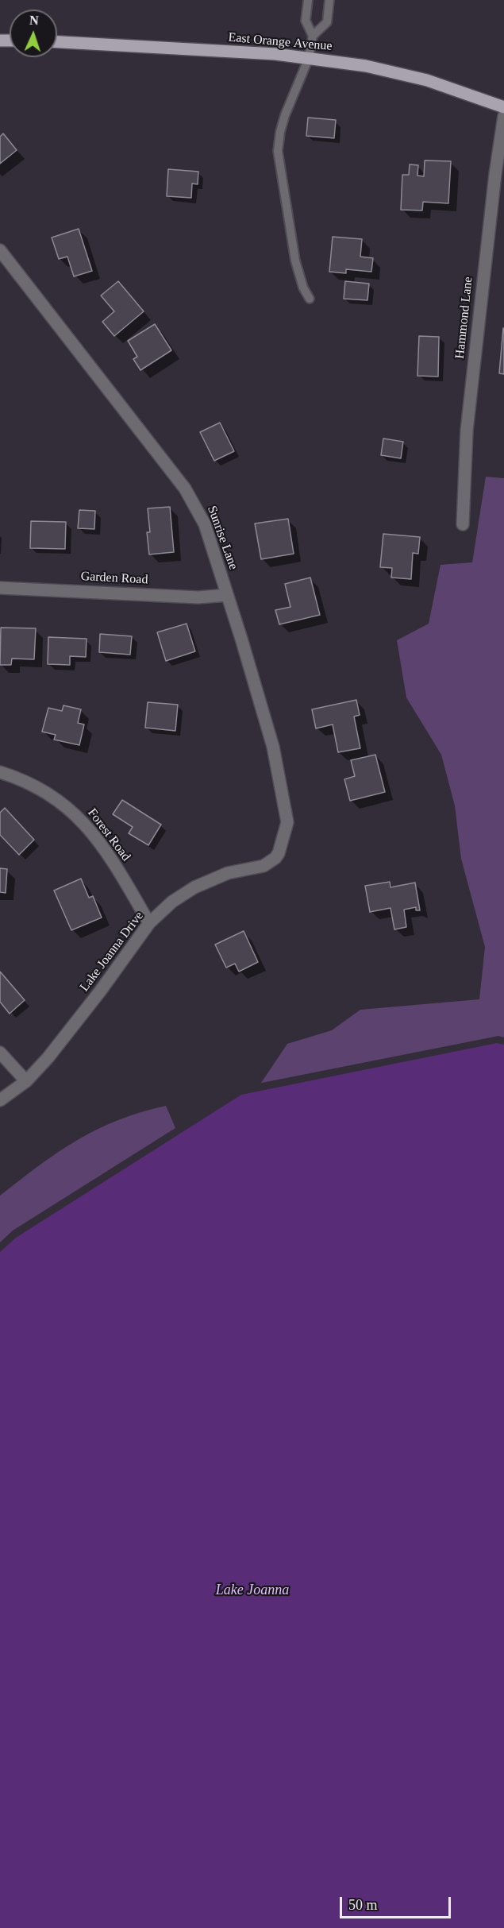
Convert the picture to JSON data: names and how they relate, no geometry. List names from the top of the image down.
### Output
{
  "streets": {
    "main road": ["East Orange Avenue"],
    "street": [
      "Hammond Lane",
      "Sunrise Lane",
      "Garden Road",
      "Forest Road",
      "Lake Joanna Drive"
    ]
  },
  "crossings": [
    ["Sunrise Lane", "Garden Road"],
    ["Sunrise Lane", "Lake Joanna Drive"],
    ["Forest Road", "Lake Joanna Drive"]
  ],
  "water": ["Lake Joanna"],
  "scale_bar": "50 m",
  "north": "top"
}
